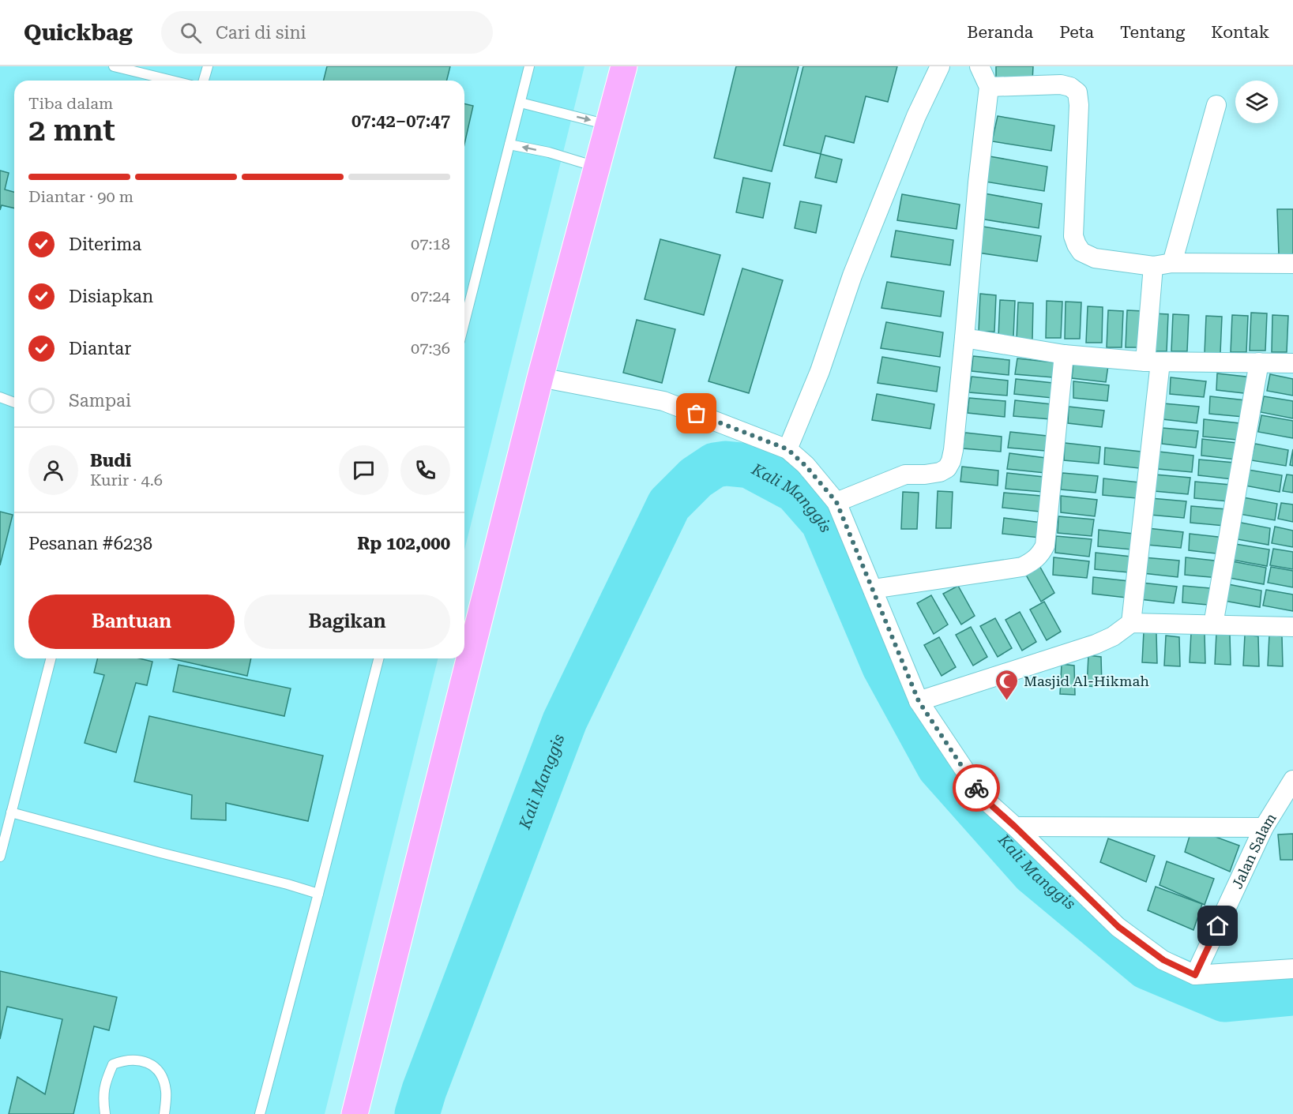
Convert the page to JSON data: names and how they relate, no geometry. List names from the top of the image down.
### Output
{
  "streets": {
    "street": ["Jalan Salam"]
  },
  "water": ["Kali Manggis"],
  "places": {
    "mosque": ["Masjid Al-Hikmah"]
  },
  "page": {
    "header": "Quickbag",
    "search": "Cari di sini",
    "nav": [
      "Beranda",
      "Peta",
      "Tentang",
      "Kontak"
    ],
    "heading": ["2 mnt", "Tiba dalam", "07:42–07:47"],
    "panel": [
      "Budi",
      "Kurir · 4.6",
      "Pesanan #6238",
      "Rp 102,000"
    ],
    "bar": "Diantar · 90 m",
    "list": [
      ["Diterima", "07:18"],
      ["Disiapkan", "07:24"],
      ["Diantar", "07:36"],
      "Sampai"
    ],
    "buttons": ["Bantuan", "Bagikan"]
  }
}
